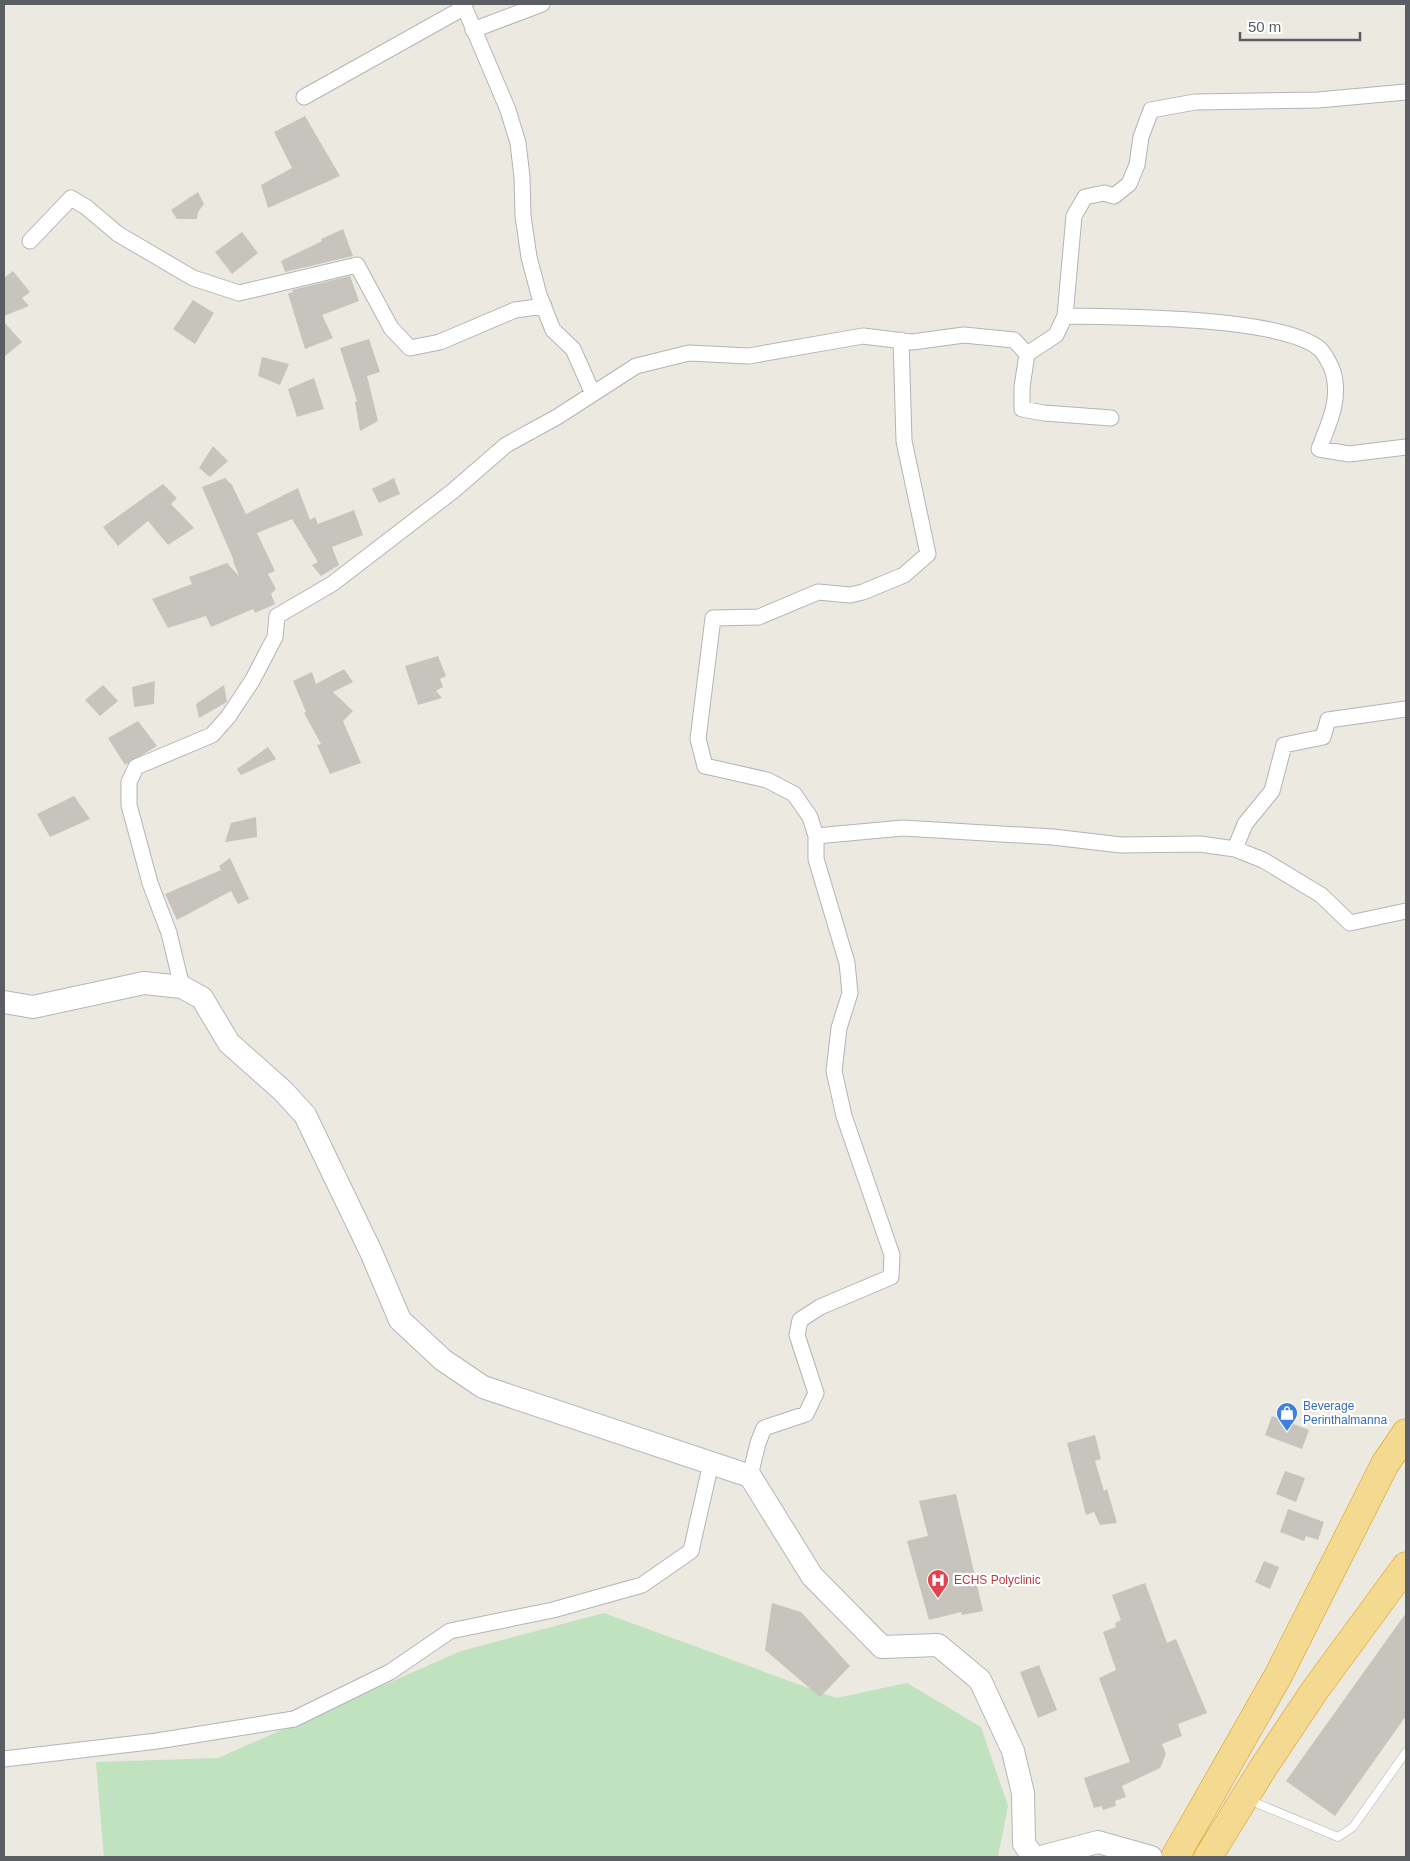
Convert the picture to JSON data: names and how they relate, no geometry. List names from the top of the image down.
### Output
{
  "places": {
    "shop": ["Beverage Perinthalmanna"],
    "hospital": ["ECHS Polyclinic"]
  },
  "scale_bar": "50 m"
}
